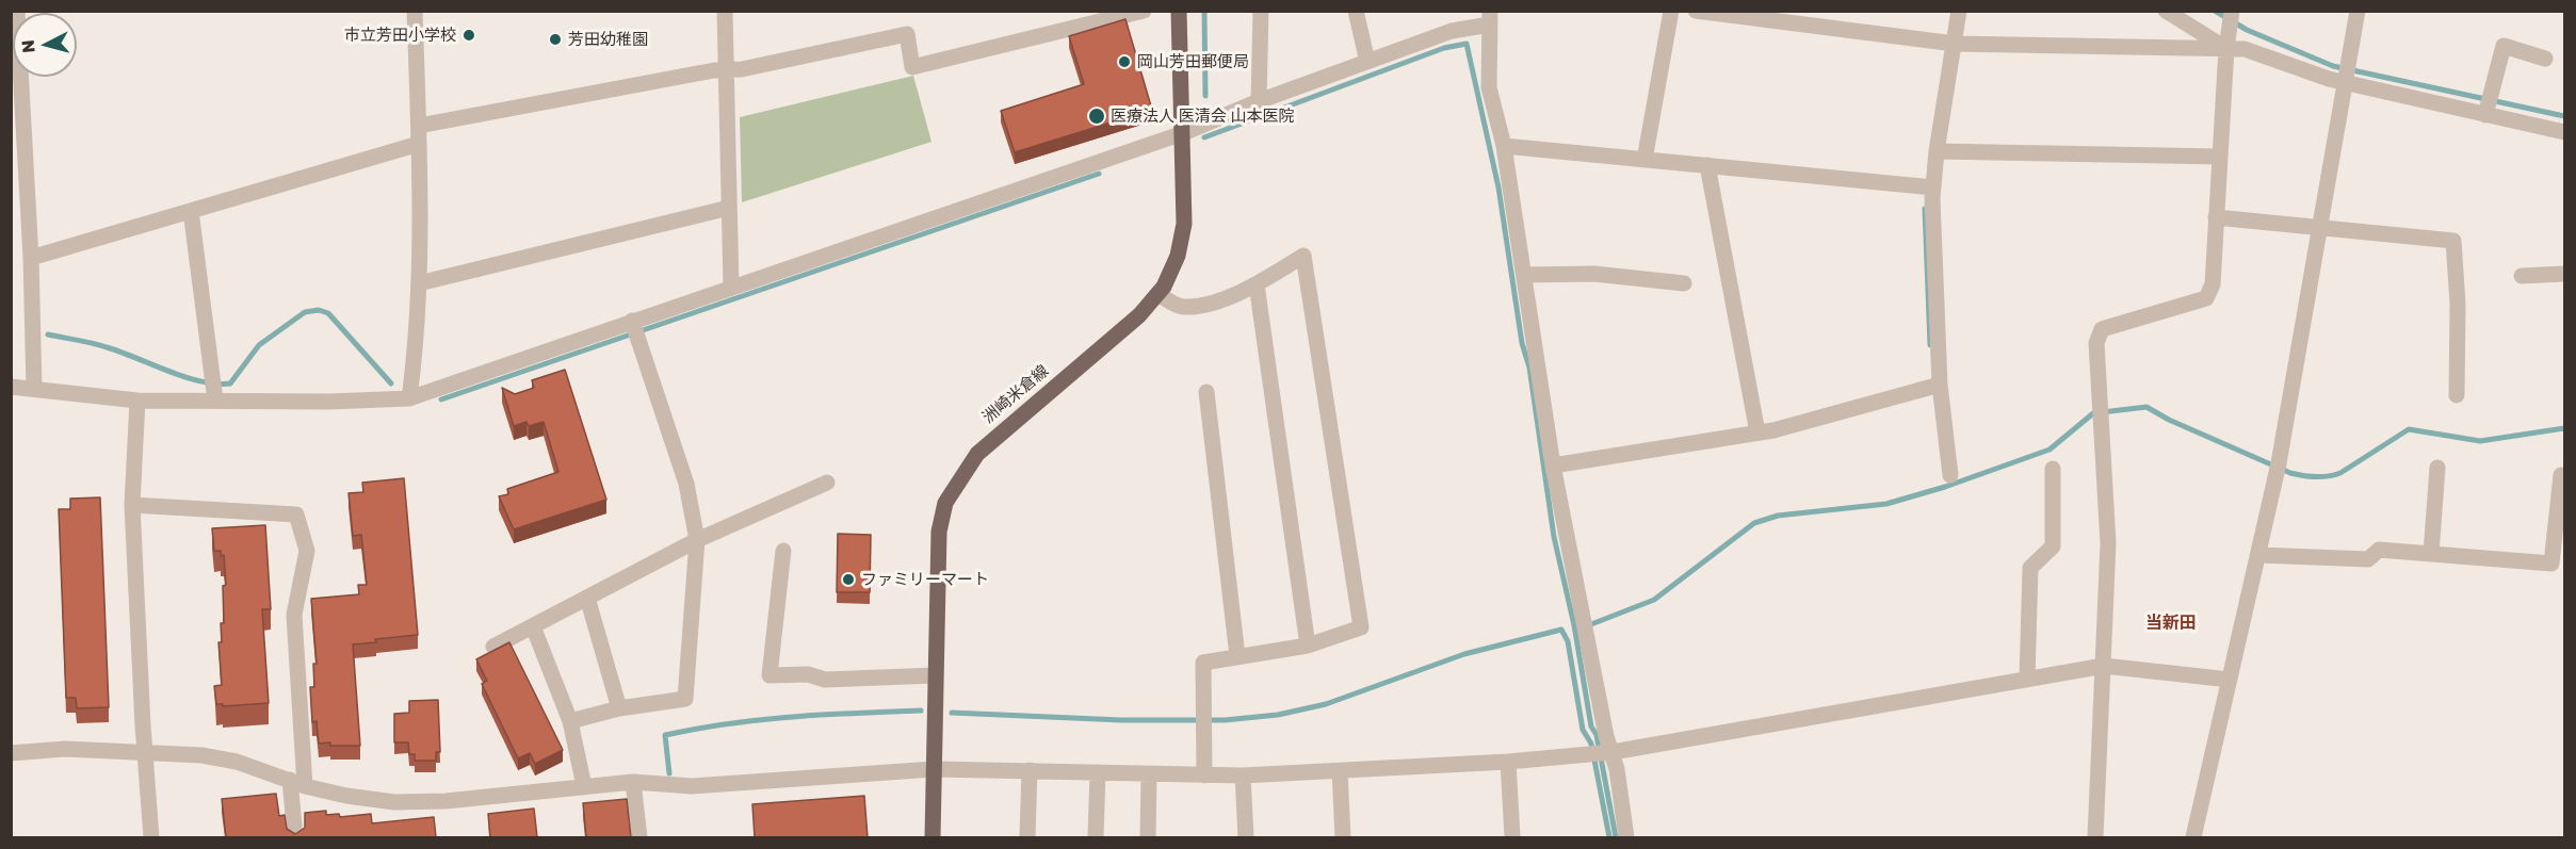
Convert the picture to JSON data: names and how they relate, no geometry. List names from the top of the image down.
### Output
{
  "streets": {
    "main road": ["洲崎米倉線"]
  },
  "districts": ["当新田"],
  "places": [
    "市立芳田小学校",
    "芳田幼稚園",
    "岡山芳田郵便局",
    "医療法人 医清会 山本医院",
    "ファミリーマート"
  ],
  "north": "left"
}
